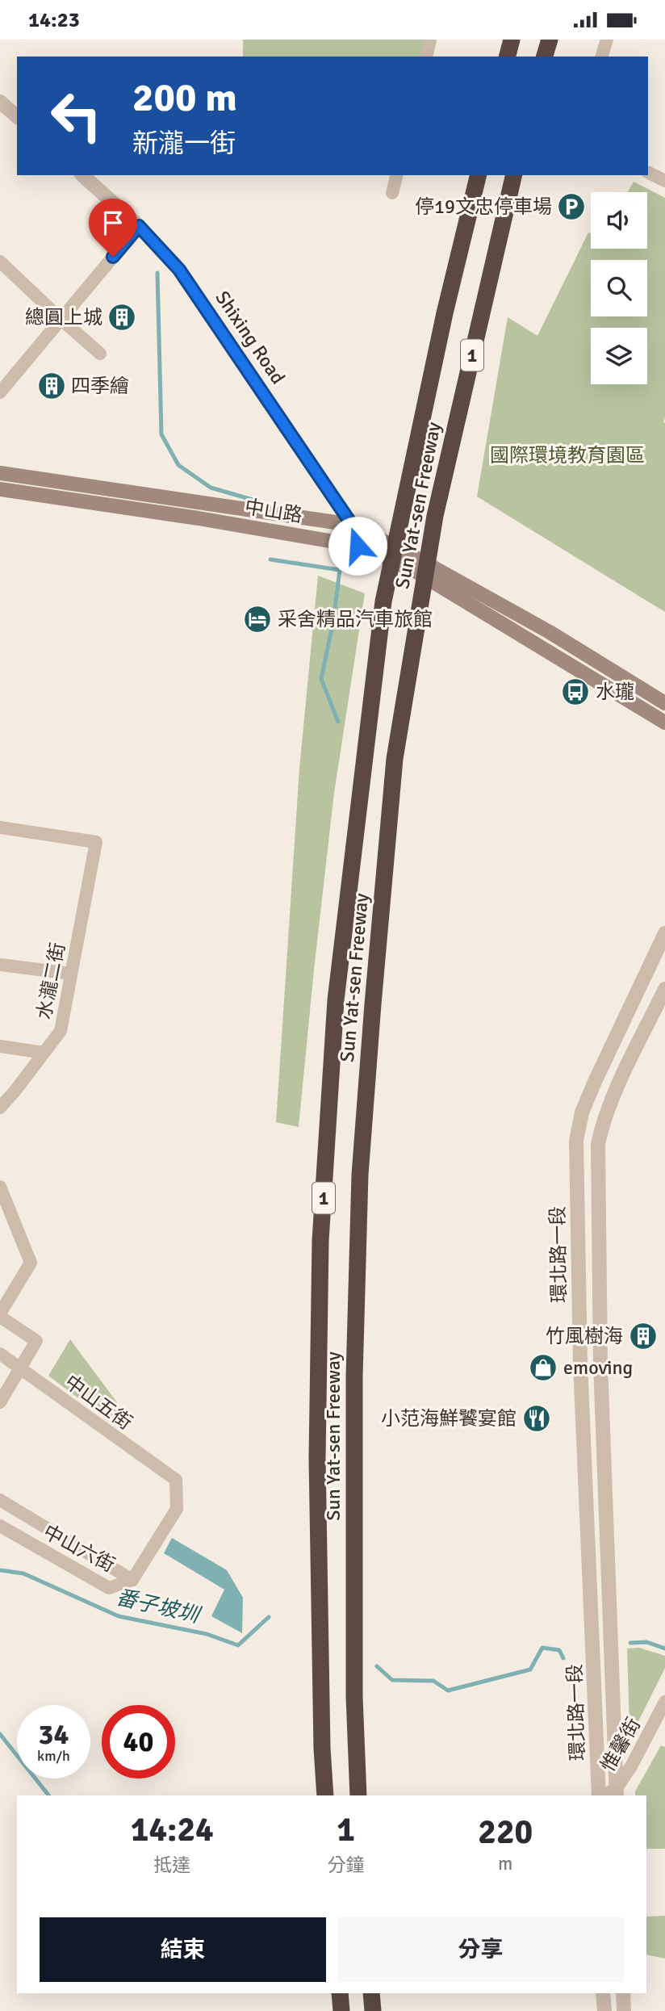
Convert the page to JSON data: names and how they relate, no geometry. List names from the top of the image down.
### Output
{
  "streets": {
    "highway": ["1", "Sun Yat-sen Freeway"],
    "main road": ["中山路"],
    "street": [
      "Shixing Road",
      "水瀧二街",
      "環北路一段",
      "中山五街",
      "中山六街",
      "惟馨街"
    ]
  },
  "crossings": [
    ["Shixing Road", "中山路"],
    ["環北路一段", "惟馨街"],
    ["中山五街", "中山六街"]
  ],
  "water": ["番子坡圳"],
  "parks": ["國際環境教育園區"],
  "places": {
    "parking": ["停19文忠停車場"],
    "building": ["總圓上城", "四季繪", "竹風樹海"],
    "hotel": ["采舍精品汽車旅館"],
    "bus stop": ["水瓏"],
    "shop": ["emoving"],
    "restaurant": ["小范海鮮饕宴館"]
  },
  "page": {
    "status": "14:23",
    "turn": ["200 m", "新瀧一街"],
    "speed": "34 km/h",
    "limit": "40",
    "eta": [
      "14:24",
      "抵達",
      "1",
      "分鐘",
      "220",
      "m"
    ],
    "buttons": ["結束", "分享"]
  }
}
